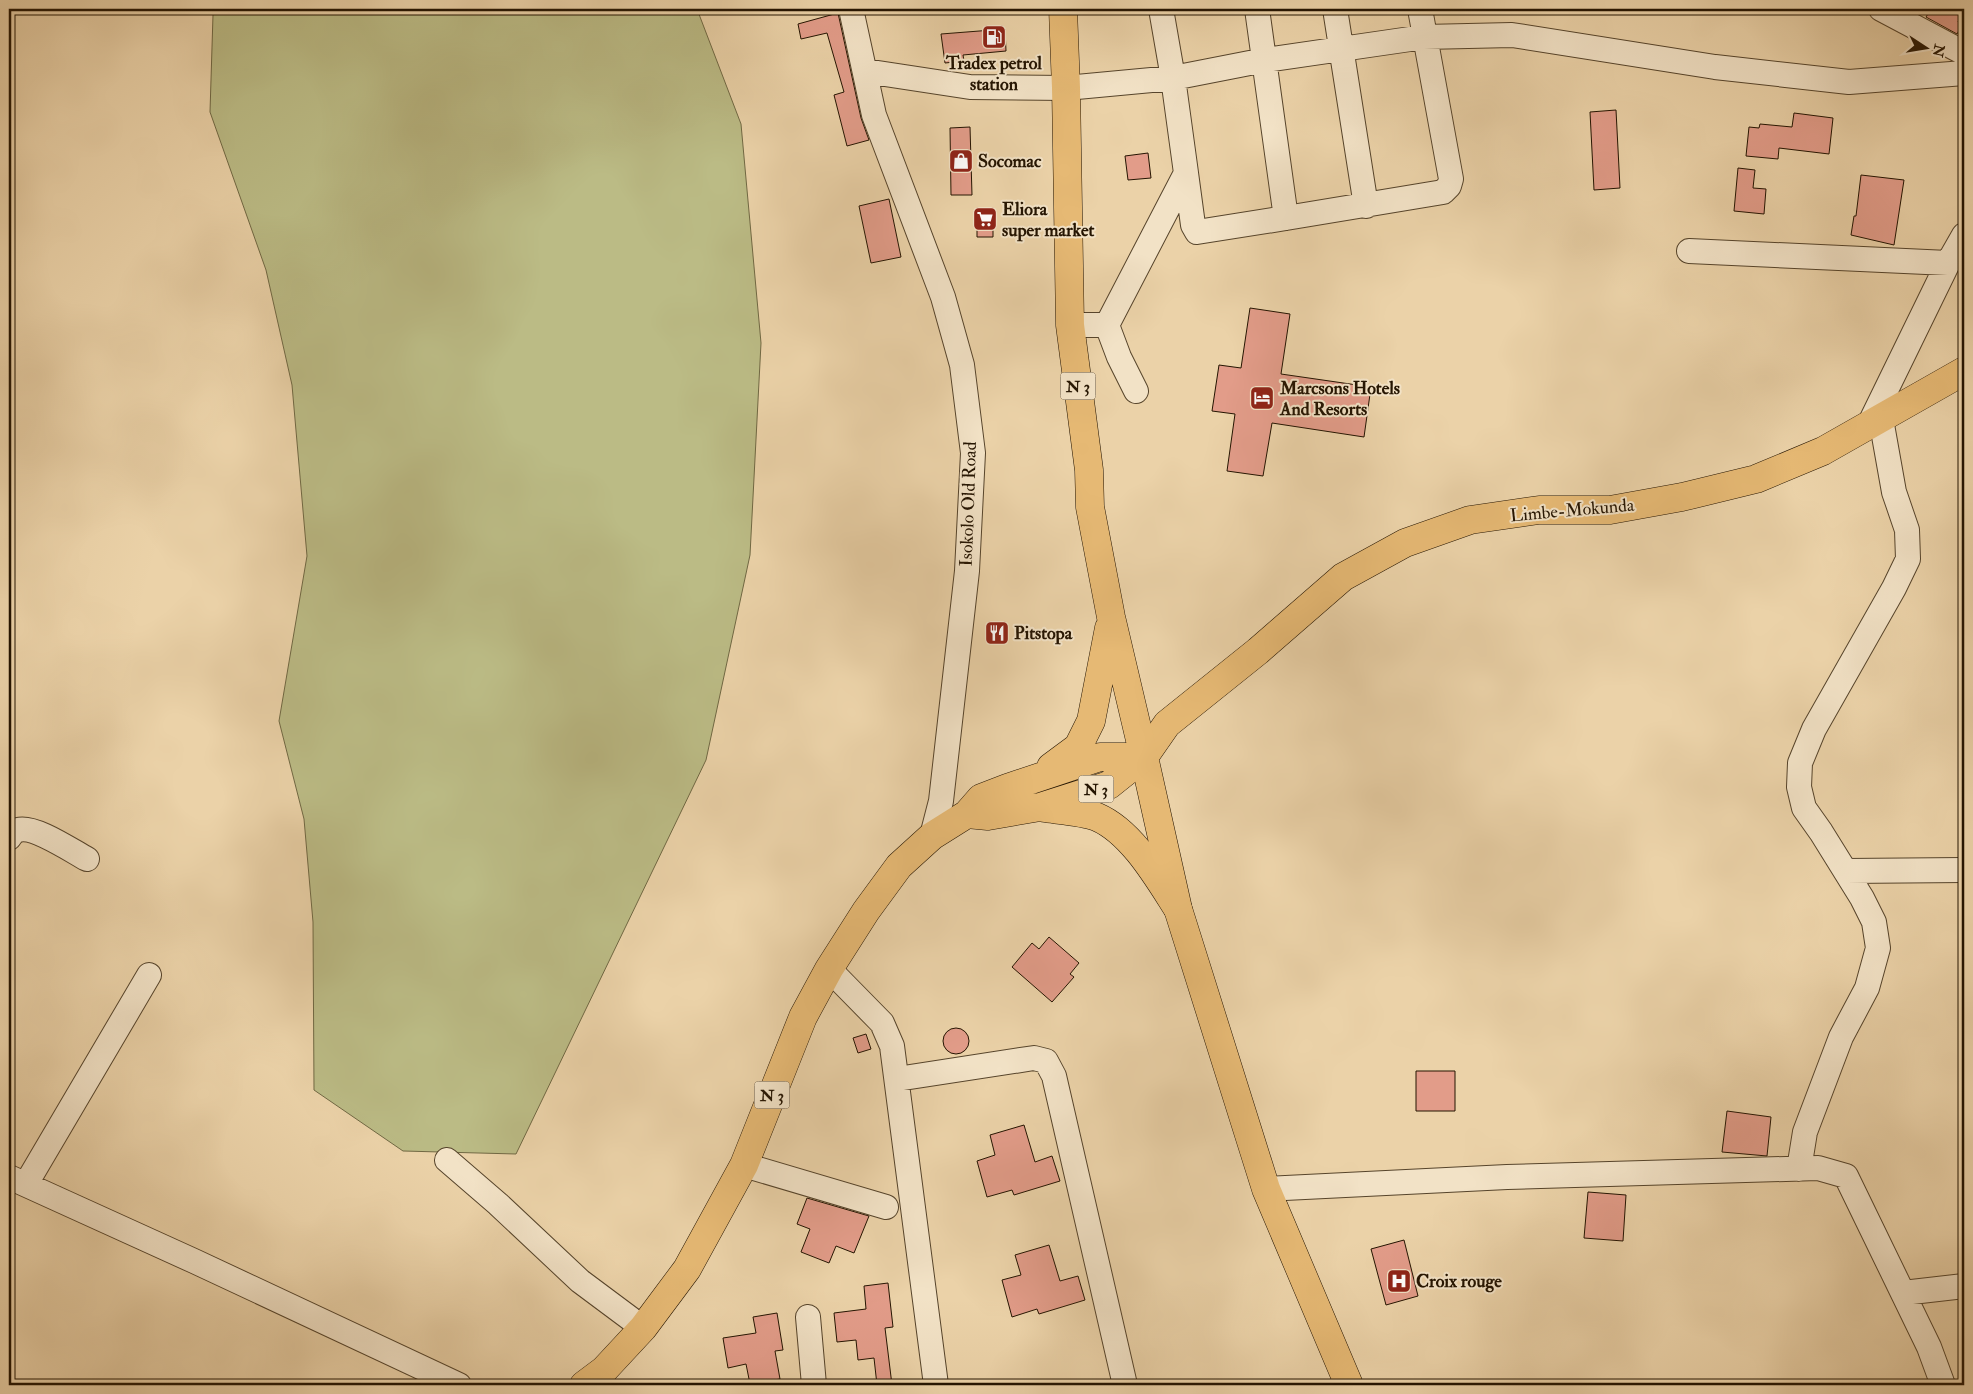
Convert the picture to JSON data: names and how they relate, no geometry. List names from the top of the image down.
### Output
{
  "streets": {
    "main road": ["N 3", "Limbe-Mokunda"],
    "street": ["Isokolo Old Road"]
  },
  "crossings": [
    ["N 3", "Isokolo Old Road"],
    ["N 3", "Limbe-Mokunda"]
  ],
  "places": {
    "fuel station": ["Tradex petrol station"],
    "shop": ["Socomac"],
    "supermarket": ["Eliora super market"],
    "hotel": ["Marcsons Hotels And Resorts"],
    "restaurant": ["Pitstopa"],
    "hospital": ["Croix rouge"]
  },
  "north": "right"
}
